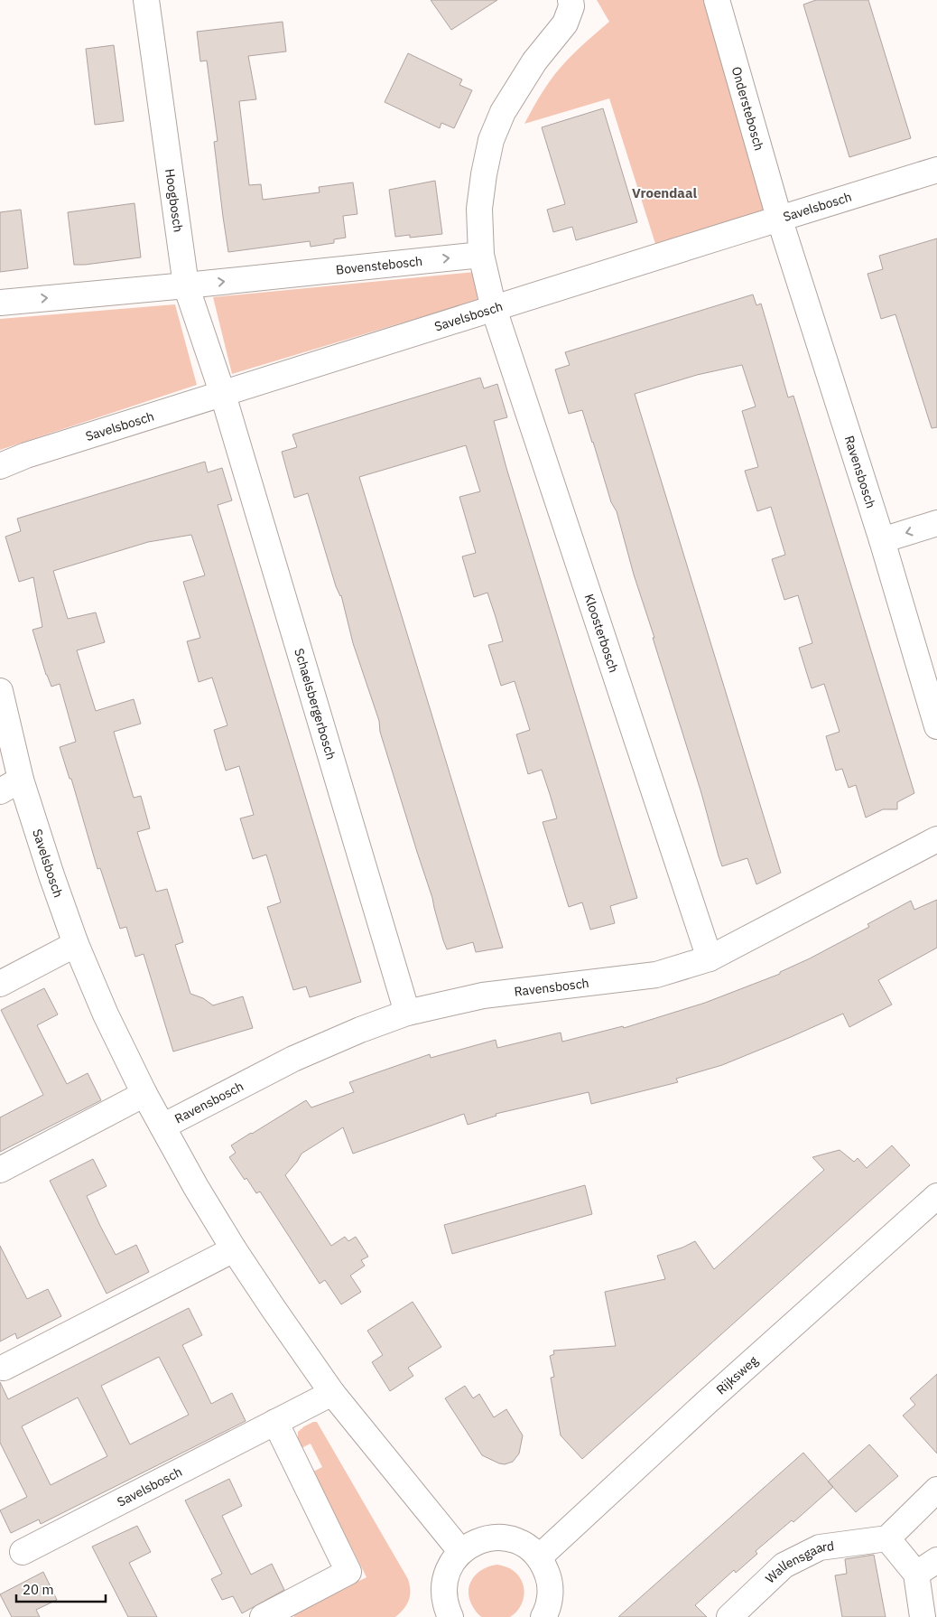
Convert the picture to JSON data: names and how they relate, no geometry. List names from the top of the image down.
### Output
{
  "streets": {
    "street": [
      "Onderstebosch",
      "Hoogbosch",
      "Savelsbosch",
      "Bovenstebosch",
      "Ravensbosch",
      "Kloosterbosch",
      "Schaelsbergerbosch",
      "Rijksweg",
      "Wallensgaard"
    ]
  },
  "crossings": [
    ["Onderstebosch", "Savelsbosch"],
    ["Onderstebosch", "Ravensbosch"],
    ["Hoogbosch", "Savelsbosch"],
    ["Hoogbosch", "Bovenstebosch"],
    ["Hoogbosch", "Schaelsbergerbosch"],
    ["Savelsbosch", "Ravensbosch"],
    ["Savelsbosch", "Kloosterbosch"],
    ["Savelsbosch", "Schaelsbergerbosch"],
    ["Bovenstebosch", "Kloosterbosch"],
    ["Ravensbosch", "Kloosterbosch"],
    ["Ravensbosch", "Schaelsbergerbosch"]
  ],
  "one_way": ["Bovenstebosch"],
  "districts": ["Vroendaal"],
  "scale_bar": "20 m"
}
